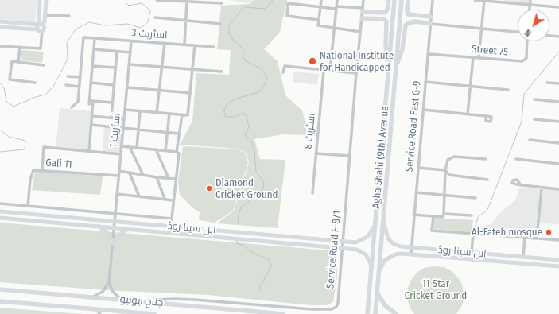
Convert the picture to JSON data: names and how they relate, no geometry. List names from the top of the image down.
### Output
{
  "streets": {
    "main road": ["Agha Shahi (9th) Avenue", "ابن سینا روڈ", "جناح ایونیو"],
    "street": [
      "اسٹریٹ 3",
      "Street 75",
      "Service Road East G-9",
      "اسٹریٹ 1",
      "اسٹریٹ 8",
      "Gali 11",
      "Service Road F-8/1"
    ]
  },
  "crossings": [
    ["اسٹریٹ 3", "اسٹریٹ 1"],
    ["Street 75", "Service Road East G-9"],
    ["Service Road East G-9", "ابن سینا روڈ"],
    ["اسٹریٹ 1", "Gali 11"],
    ["اسٹریٹ 1", "ابن سینا روڈ"],
    ["Agha Shahi (9th) Avenue", "ابن سینا روڈ"],
    ["ابن سینا روڈ", "Service Road F-8/1"],
    ["Service Road F-8/1", "جناح ایونیو"]
  ],
  "parks": ["11 Star Cricket Ground"],
  "places": ["National Institute for Handicapped", "Diamond Cricket Ground", "Al-Fateh mosque"],
  "north": "bottom left"
}
